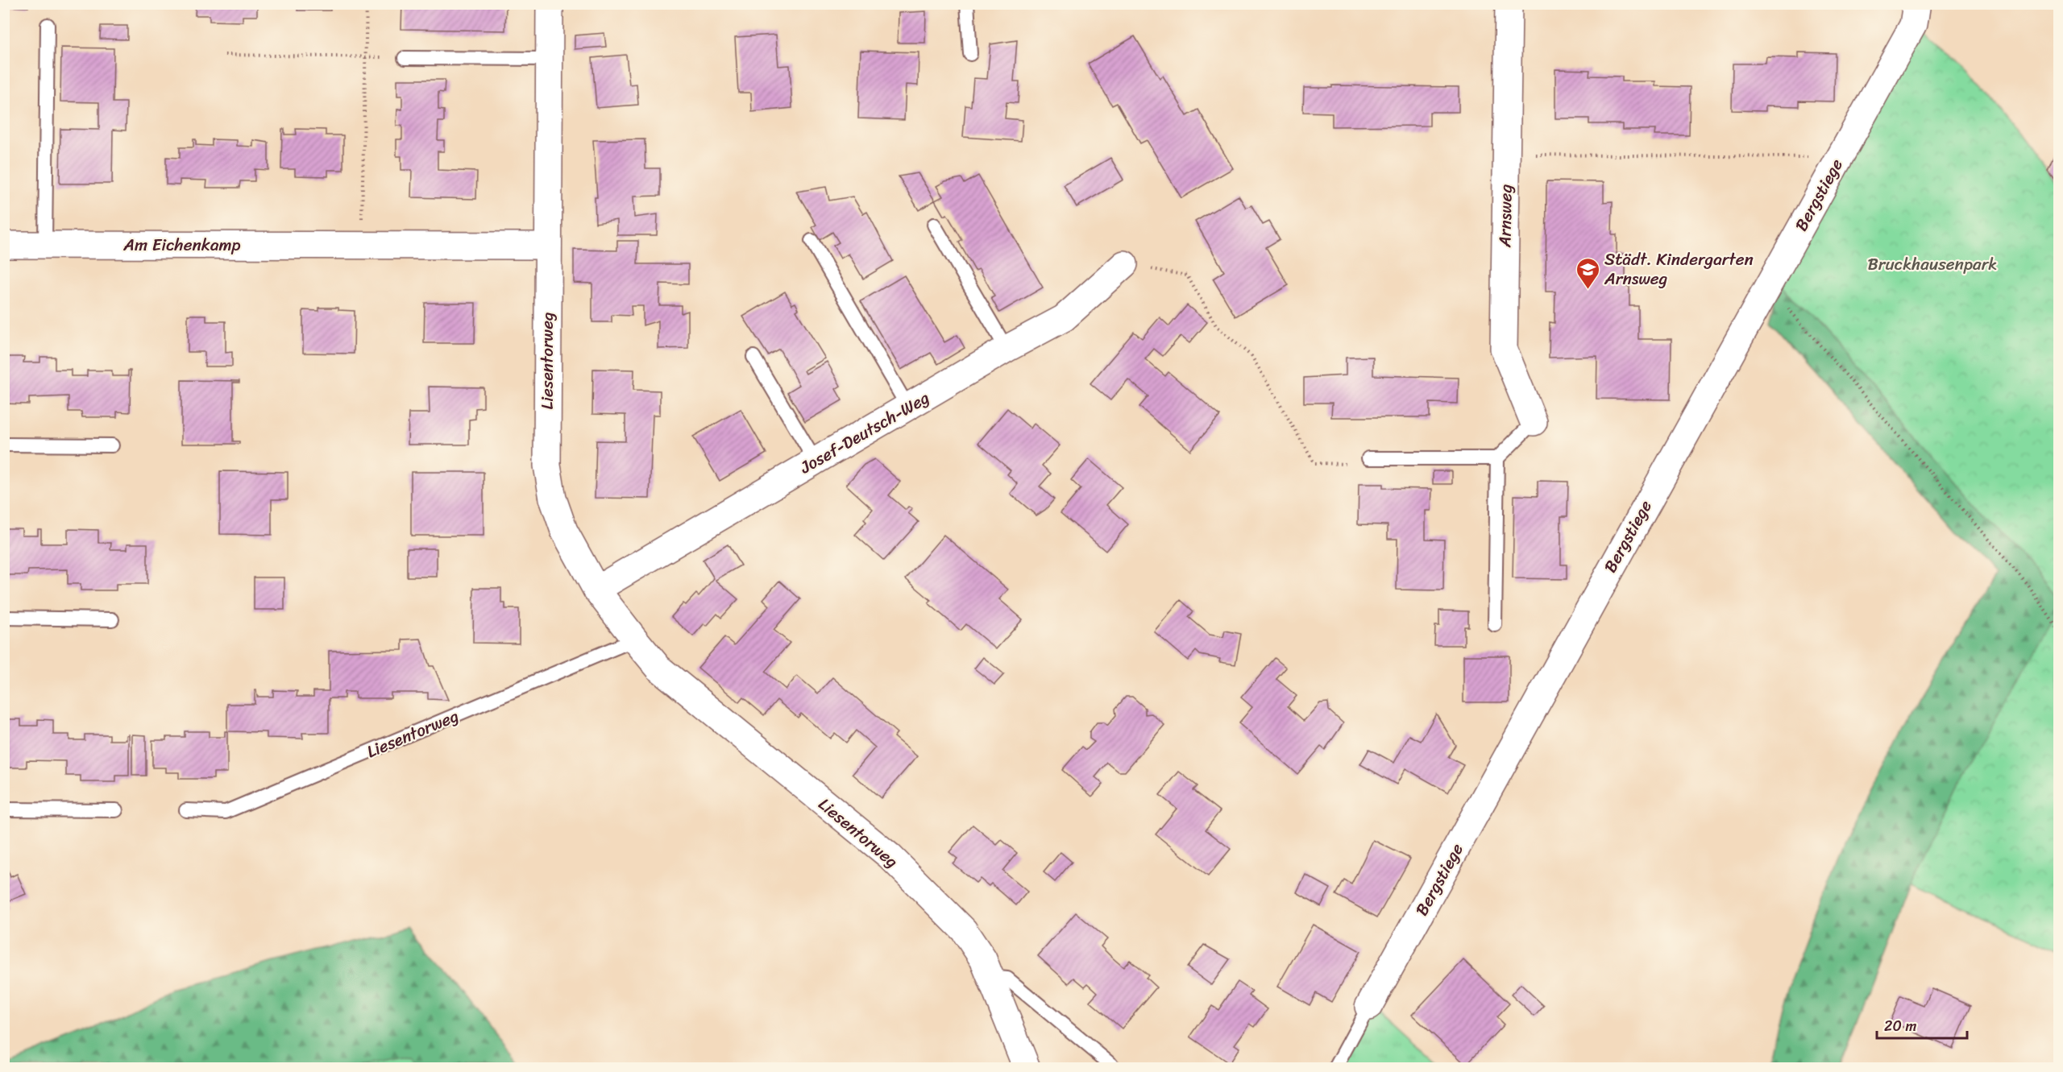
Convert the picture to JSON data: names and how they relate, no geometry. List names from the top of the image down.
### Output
{
  "streets": {
    "street": [
      "Bergstiege",
      "Arnsweg",
      "Am Eichenkamp",
      "Liesentorweg",
      "Josef-Deutsch-Weg"
    ]
  },
  "crossings": [
    ["Am Eichenkamp", "Liesentorweg"],
    ["Liesentorweg", "Josef-Deutsch-Weg"]
  ],
  "parks": ["Bruckhausenpark"],
  "places": {
    "school or university": ["Städt. Kindergarten Arnsweg"]
  },
  "scale_bar": "20 m"
}
